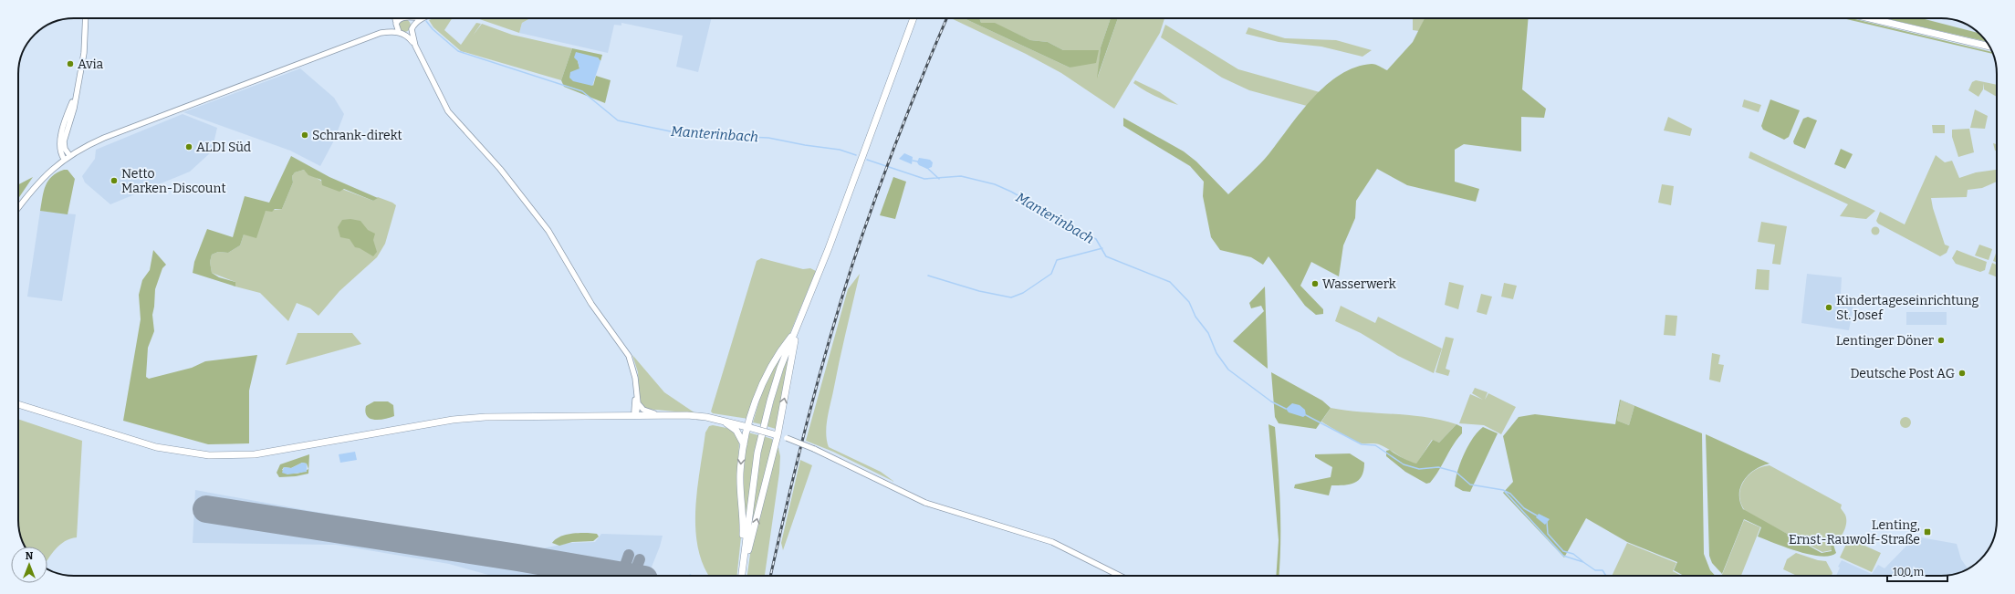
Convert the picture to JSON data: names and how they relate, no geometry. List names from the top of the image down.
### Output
{
  "water": ["Manterinbach"],
  "places": {
    "other": [
      "Avia",
      "Schrank-direkt",
      "ALDI Süd",
      "Netto Marken-Discount",
      "Wasserwerk",
      "Kindertageseinrichtung St. Josef",
      "Lentinger Döner",
      "Deutsche Post AG"
    ],
    "transit": ["Lenting, Ernst-Rauwolf-Straße"]
  },
  "scale_bar": "100 m",
  "north": "top"
}
